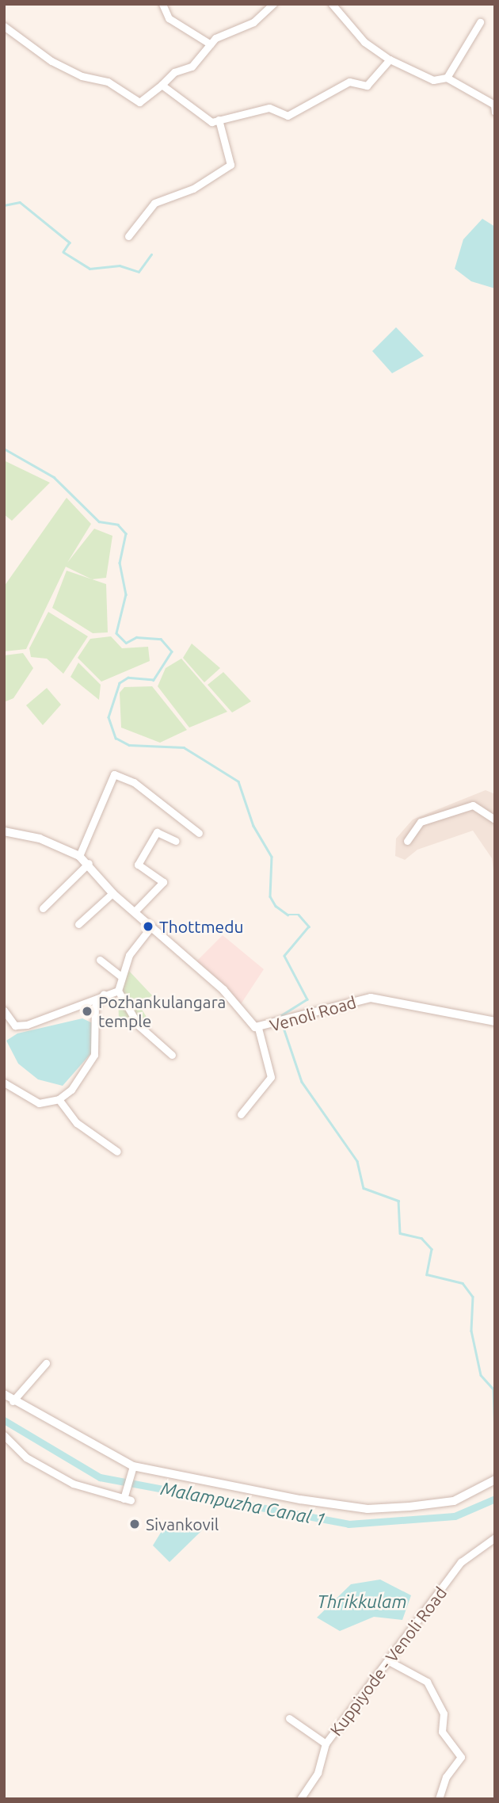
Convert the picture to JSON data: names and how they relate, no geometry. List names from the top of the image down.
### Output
{
  "streets": {
    "street": ["Venoli Road", "Kuppiyode - Venoli Road"]
  },
  "water": ["Malampuzha Canal 1", "Thrikkulam"],
  "places": ["Thottmedu", "Pozhankulangara temple", "Sivankovil"]
}
